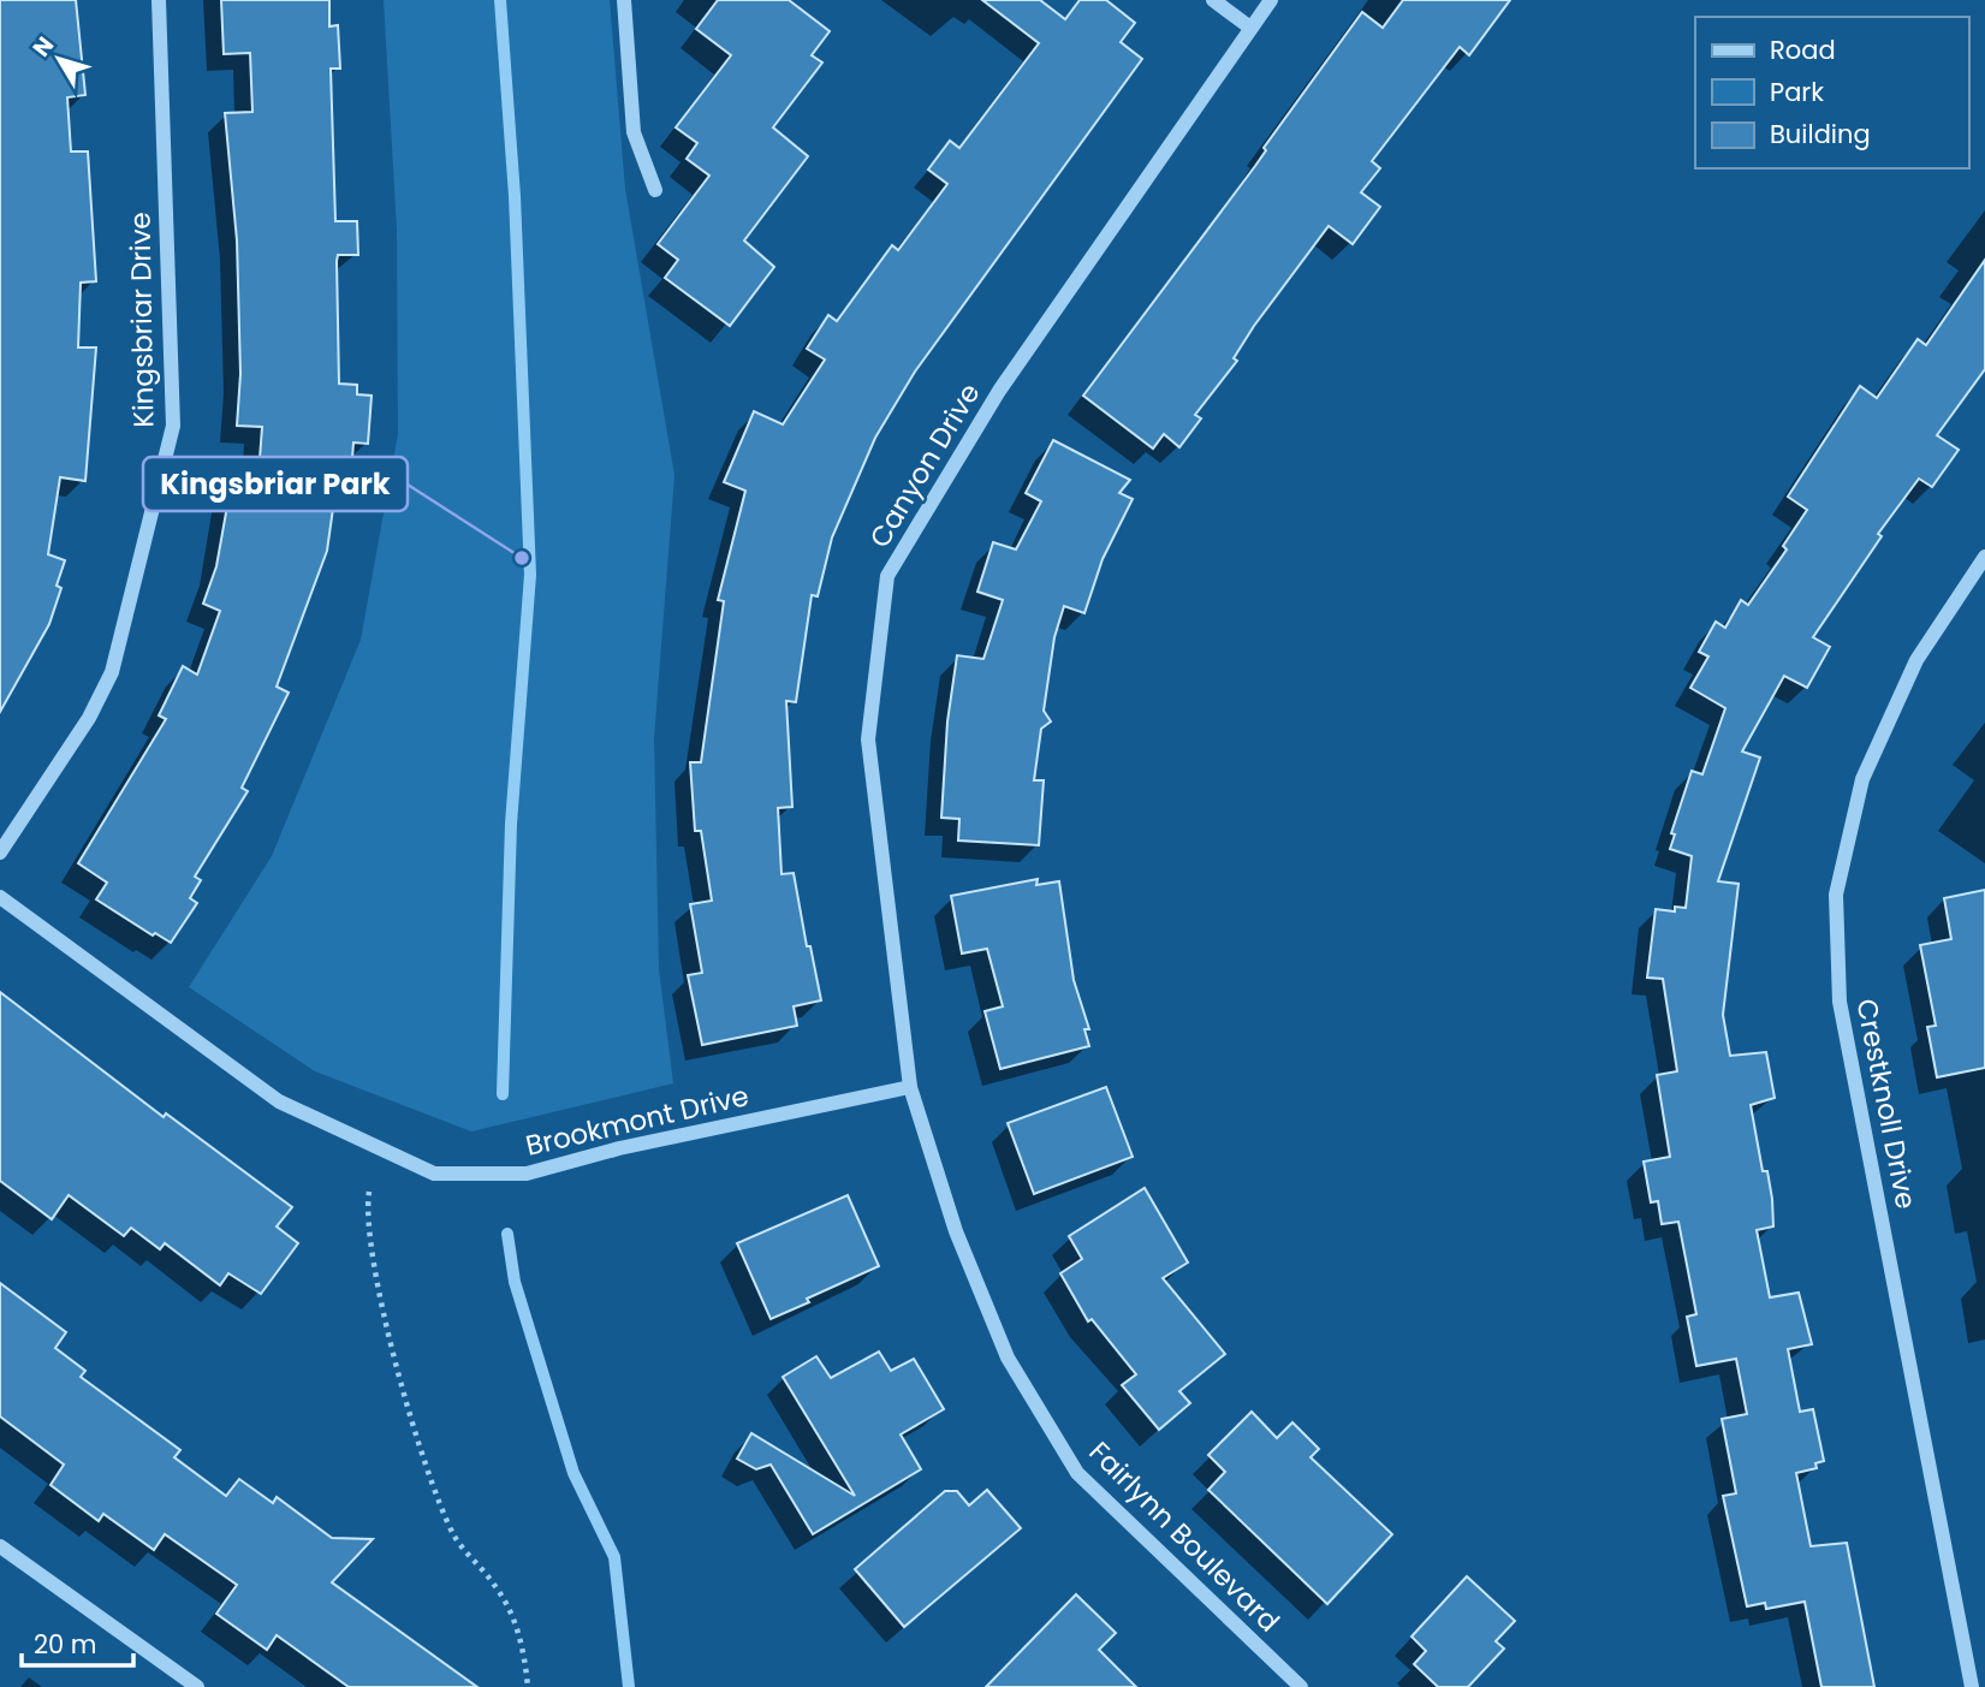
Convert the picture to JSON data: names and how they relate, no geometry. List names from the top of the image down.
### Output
{
  "streets": {
    "street": [
      "Kingsbriar Drive",
      "Canyon Drive",
      "Crestknoll Drive",
      "Brookmont Drive",
      "Fairlynn Boulevard"
    ]
  },
  "crossings": [
    ["Canyon Drive", "Brookmont Drive"],
    ["Canyon Drive", "Fairlynn Boulevard"],
    ["Brookmont Drive", "Fairlynn Boulevard"]
  ],
  "places": ["Kingsbriar Park"],
  "legend": ["Road", "Park", "Building"],
  "scale_bar": "20 m",
  "north": "top left"
}
